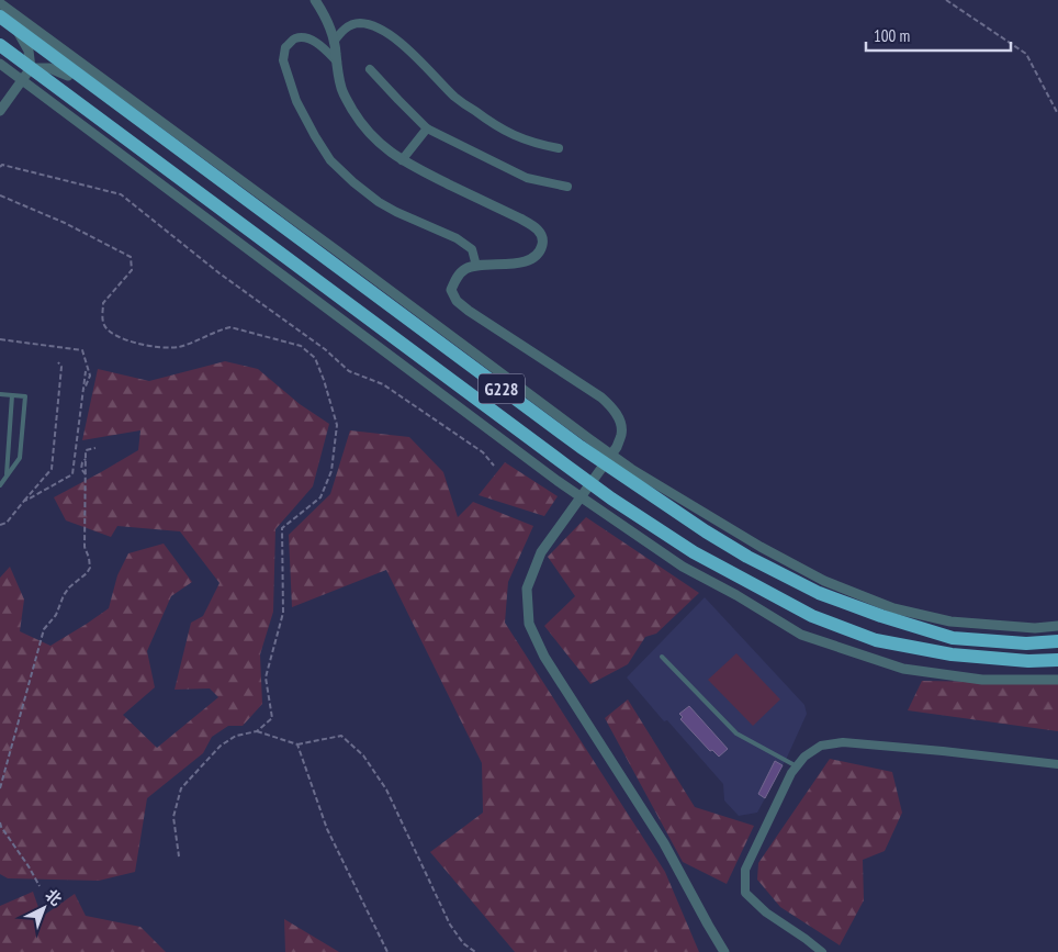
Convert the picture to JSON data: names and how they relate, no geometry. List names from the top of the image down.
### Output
{
  "streets": {
    "highway": ["G228"]
  },
  "scale_bar": "100 m",
  "north": "top right"
}
